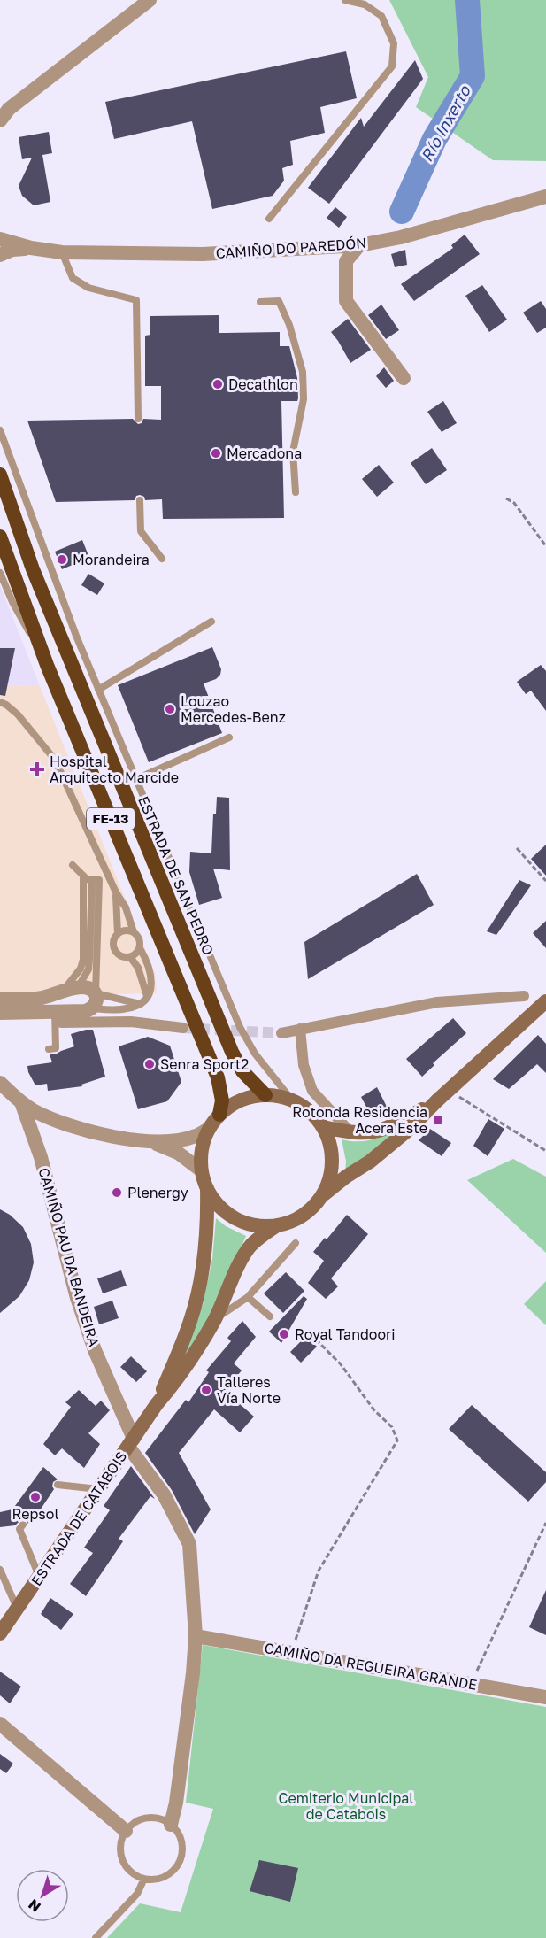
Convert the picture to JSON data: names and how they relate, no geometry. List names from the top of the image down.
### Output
{
  "streets": {
    "highway": ["FE-13"],
    "main road": ["ESTRADA DE CATABOIS"],
    "street": ["CAMIÑO DO PAREDÓN", "CAMIÑO PAU DA BANDEIRA", "CAMIÑO DA REGUEIRA GRANDE"],
    "lane": ["ESTRADA DE SAN PEDRO"]
  },
  "crossings": [
    ["FE-13", "ESTRADA DE SAN PEDRO"],
    ["FE-13", "ESTRADA DE CATABOIS"],
    ["ESTRADA DE SAN PEDRO", "ESTRADA DE CATABOIS"],
    ["CAMIÑO PAU DA BANDEIRA", "ESTRADA DE CATABOIS"],
    ["CAMIÑO PAU DA BANDEIRA", "CAMIÑO DA REGUEIRA GRANDE"]
  ],
  "water": ["Río Inxerto"],
  "parks": ["Cemiterio Municipal de Catabois"],
  "places": {
    "other": [
      "Decathlon",
      "Mercadona",
      "Morandeira",
      "Louzao Mercedes-Benz",
      "Senra Sport2",
      "Plenergy",
      "Royal Tandoori",
      "Talleres Vía Norte",
      "Repsol"
    ],
    "health": ["Hospital Arquitecto Marcide"],
    "transit": ["Rotonda Residencia Acera Este"]
  },
  "north": "bottom left"
}
